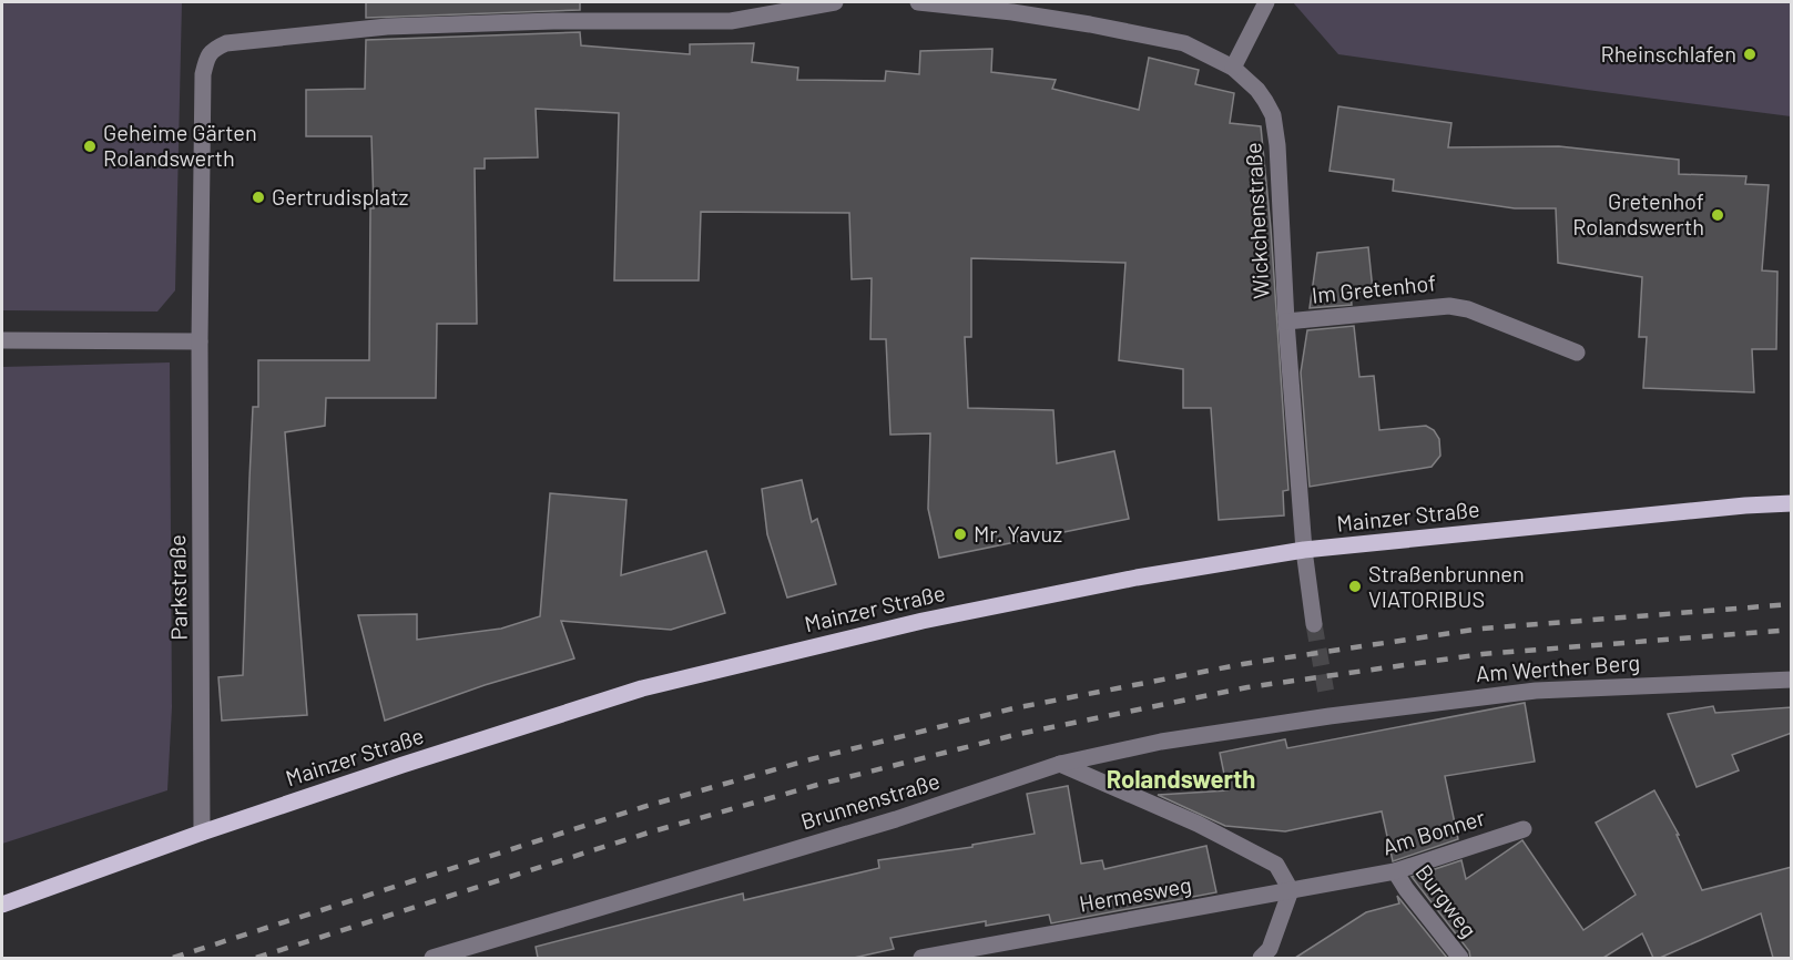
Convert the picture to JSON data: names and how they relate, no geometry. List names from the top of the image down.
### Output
{
  "streets": {
    "main road": ["Mainzer Straße"],
    "street": [
      "Wickchenstraße",
      "Im Gretenhof",
      "Parkstraße",
      "Am Werther Berg",
      "Brunnenstraße",
      "Am Bonner",
      "Hermesweg",
      "Burgweg"
    ]
  },
  "crossings": [
    ["Wickchenstraße", "Im Gretenhof"],
    ["Wickchenstraße", "Mainzer Straße"],
    ["Mainzer Straße", "Parkstraße"],
    ["Am Werther Berg", "Brunnenstraße"],
    ["Am Bonner", "Hermesweg"],
    ["Am Bonner", "Burgweg"]
  ],
  "districts": ["Rolandswerth"],
  "places": [
    "Rheinschlafen",
    "Geheime Gärten Rolandswerth",
    "Gertrudisplatz",
    "Gretenhof Rolandswerth",
    "Mr. Yavuz",
    "Straßenbrunnen VIATORIBUS"
  ]
}
